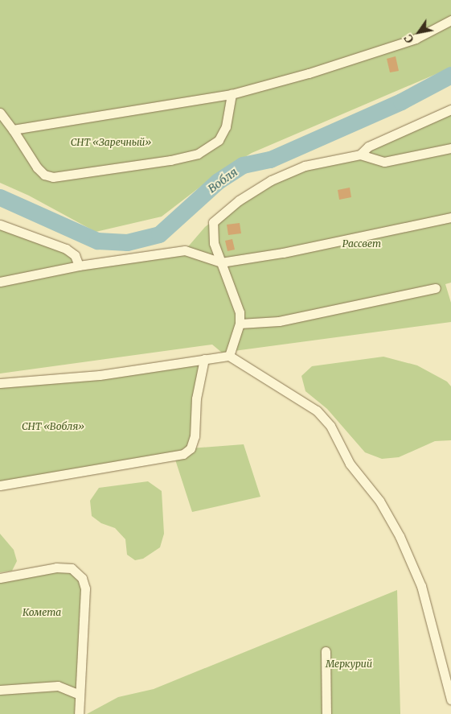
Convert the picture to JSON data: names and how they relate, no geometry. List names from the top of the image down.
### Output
{
  "water": ["Вобля"],
  "parks": [
    "СНТ «Заречный»",
    "Рассвет",
    "СНТ «Вобля»",
    "Комета",
    "Меркурий"
  ],
  "north": "bottom left"
}
